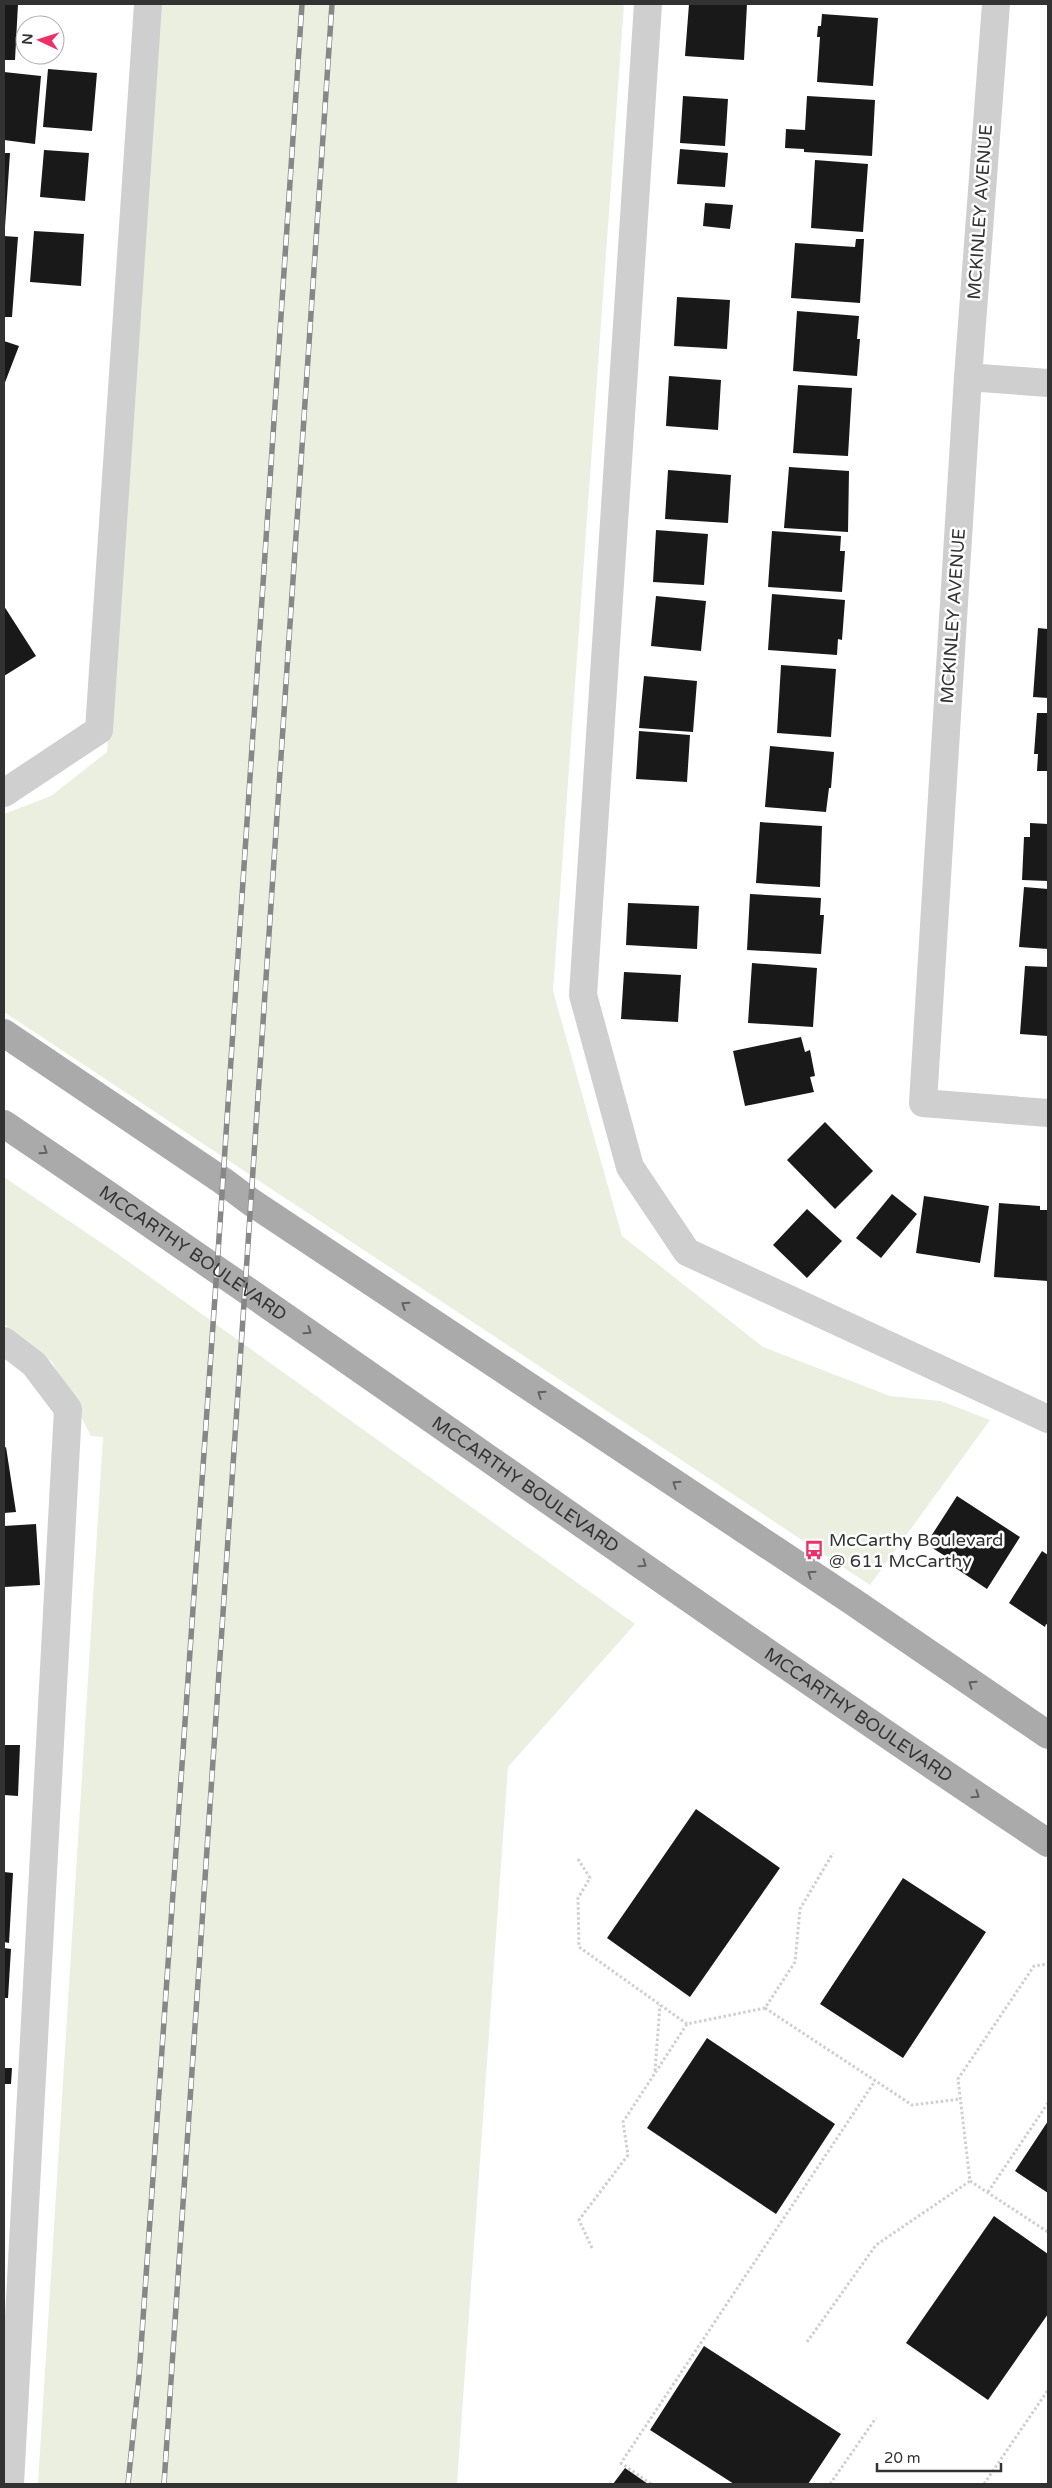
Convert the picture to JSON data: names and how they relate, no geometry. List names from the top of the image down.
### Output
{
  "streets": {
    "main road": ["MCCARTHY BOULEVARD"],
    "street": ["MCKINLEY AVENUE"]
  },
  "places": {
    "bus stop": ["McCarthy Boulevard @ 611 McCarthy"]
  },
  "scale_bar": "20 m",
  "north": "left"
}
